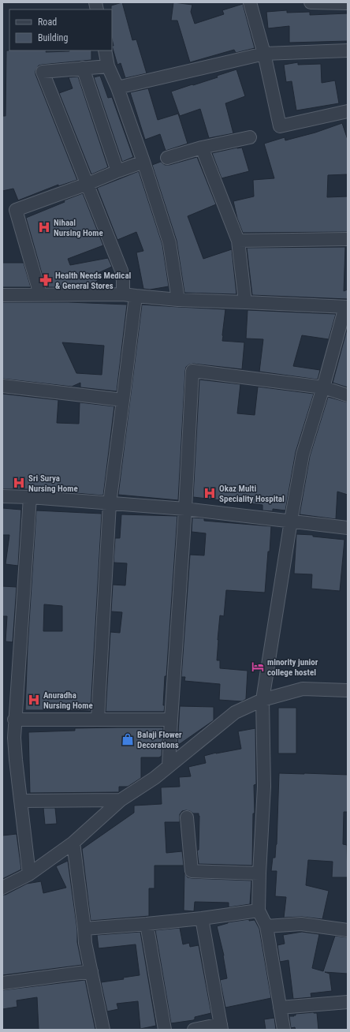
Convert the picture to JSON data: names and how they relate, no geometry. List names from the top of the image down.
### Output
{
  "places": {
    "hospital": [
      "Nihaal Nursing Home",
      "Sri Surya Nursing Home",
      "Okaz Multi Speciality Hospital",
      "Anuradha Nursing Home"
    ],
    "pharmacy": ["Health Needs Medical & General Stores"],
    "hotel": ["minority junior college hostel"],
    "shop": ["Balaji Flower Decorations"]
  },
  "legend": ["Road", "Building"]
}
